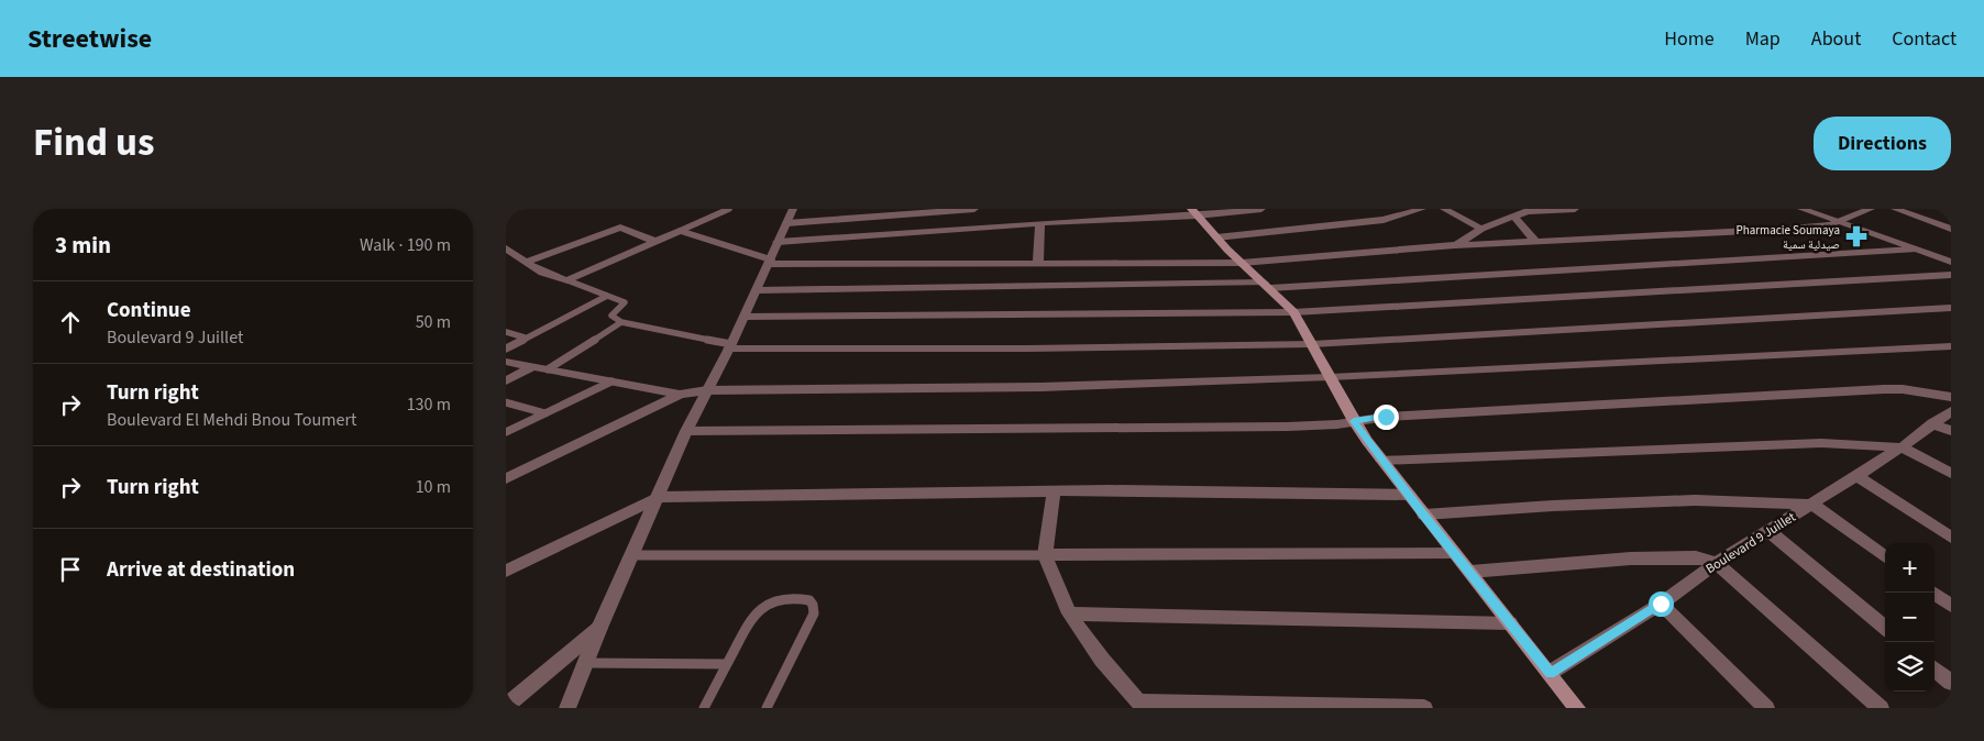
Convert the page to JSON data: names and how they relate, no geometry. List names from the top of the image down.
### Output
{
  "streets": {
    "street": ["Boulevard 9 Juillet"]
  },
  "places": {
    "pharmacy": ["Pharmacie Soumaya صيدلية سمية"]
  },
  "page": {
    "header": "Streetwise",
    "nav": [
      "Home",
      "Map",
      "About",
      "Contact"
    ],
    "title": "Find us",
    "buttons": "Directions",
    "heading": ["3 min", "Walk · 190 m"],
    "list": [
      ["Continue", "Boulevard 9 Juillet", "50 m"],
      ["Turn right", "Boulevard El Mehdi Bnou Toumert", "130 m"],
      ["Turn right", "10 m"],
      "Arrive at destination"
    ],
    "map_buttons": ["+", "−"]
  }
}
